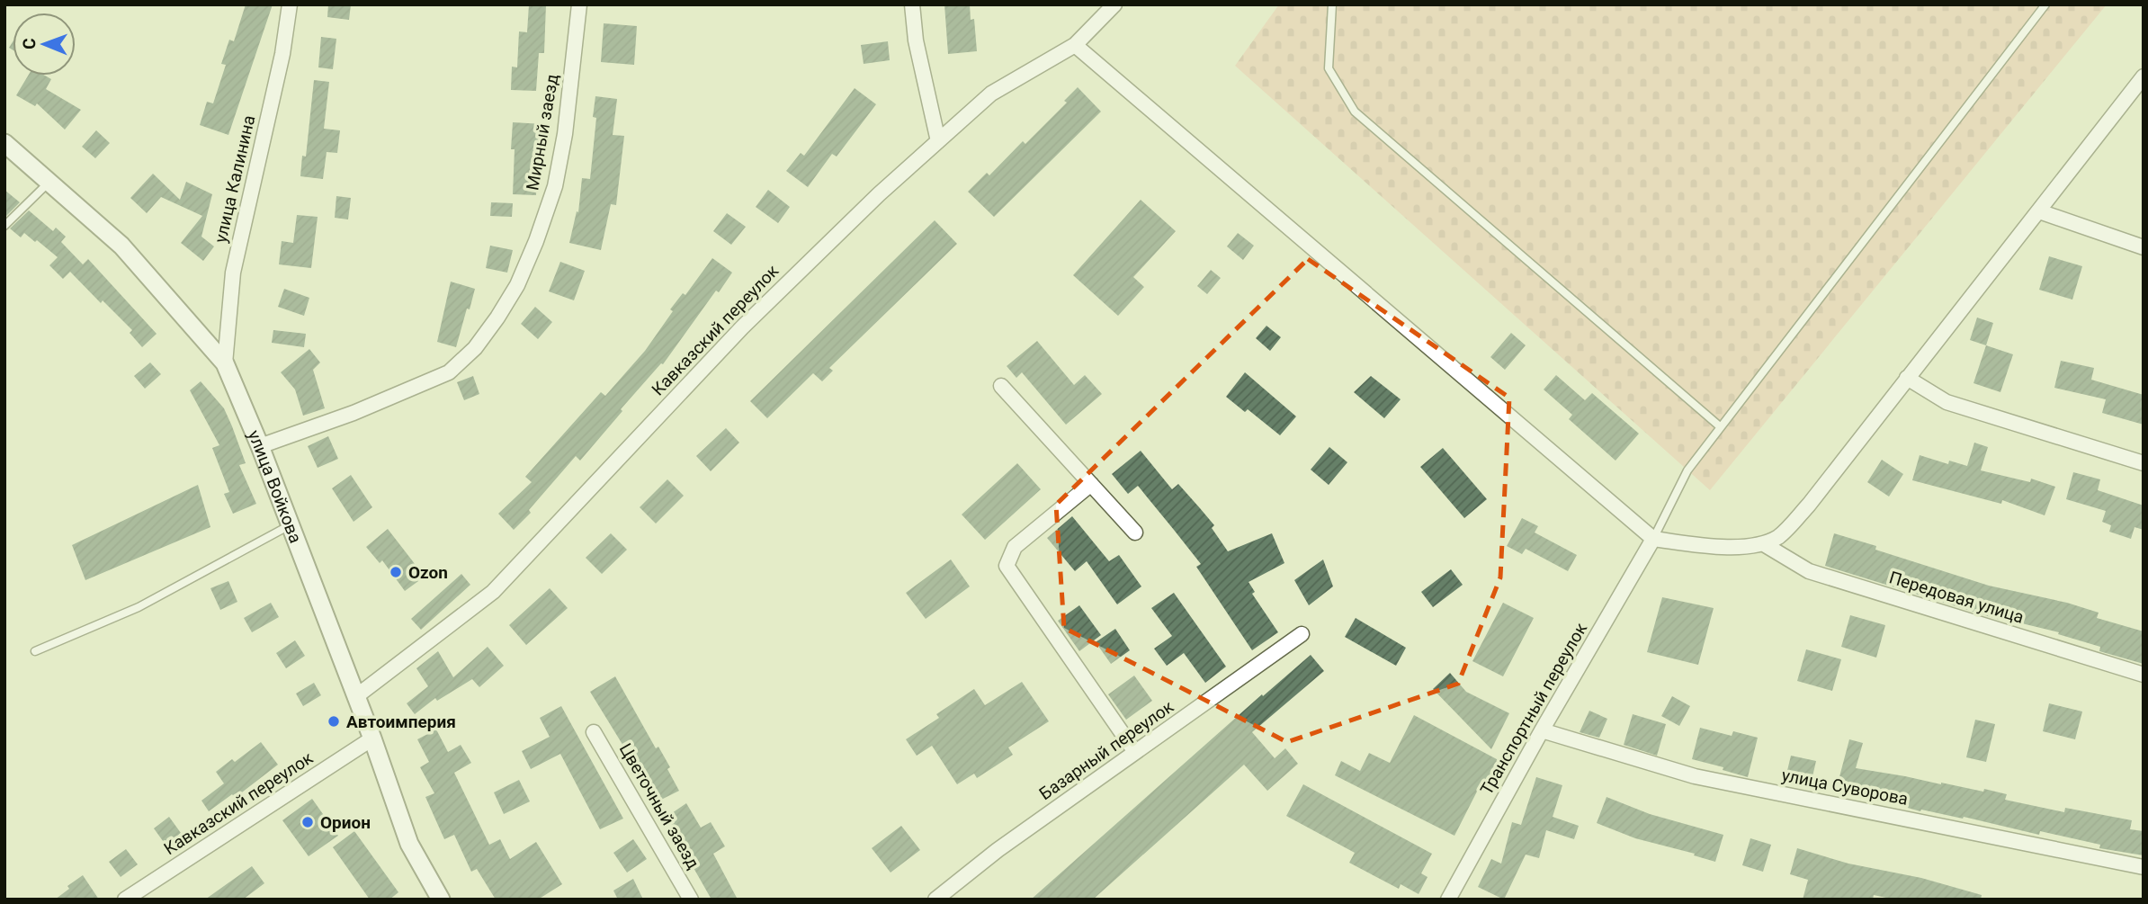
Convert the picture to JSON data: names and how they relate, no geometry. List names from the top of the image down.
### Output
{
  "streets": {
    "street": [
      "Мирный заезд",
      "улица Калинина",
      "Кавказский переулок",
      "улица Войкова",
      "Передовая улица",
      "Транспортный переулок",
      "Базарный переулок",
      "улица Суворова",
      "Цветочный заезд"
    ]
  },
  "crossings": [
    ["Мирный заезд", "улица Войкова"],
    ["улица Калинина", "улица Войкова"],
    ["Кавказский переулок", "улица Войкова"],
    ["Транспортный переулок", "улица Суворова"]
  ],
  "places": ["Ozon", "Автоимперия", "Орион"],
  "north": "left"
}
